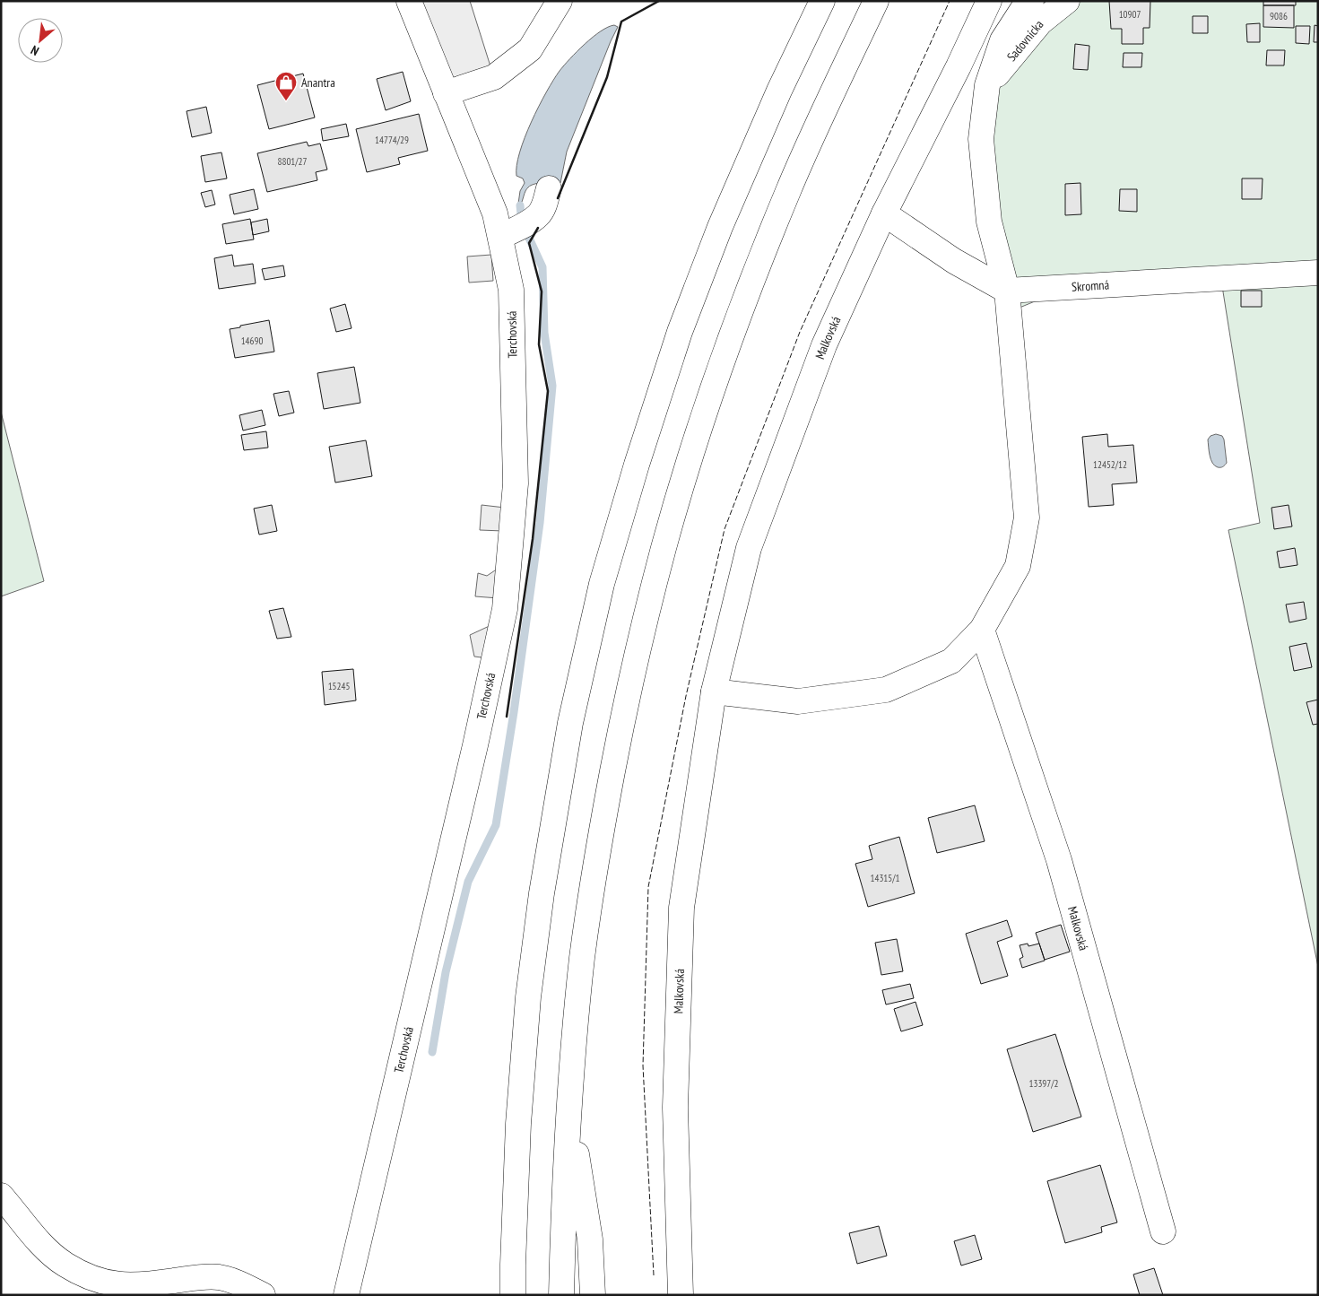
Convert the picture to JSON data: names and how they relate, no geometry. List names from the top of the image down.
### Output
{
  "streets": {
    "main road": [
      "Sadovnícka",
      "Skromná",
      "Terchovská",
      "Malkovská"
    ]
  },
  "places": {
    "shop": ["Anantra"]
  },
  "house_numbers": [
    "10907",
    "9086",
    "14774/29",
    "8801/27",
    "14690",
    "12452/12",
    "15245",
    "14315/1",
    "13397/2"
  ],
  "north": "bottom left"
}
